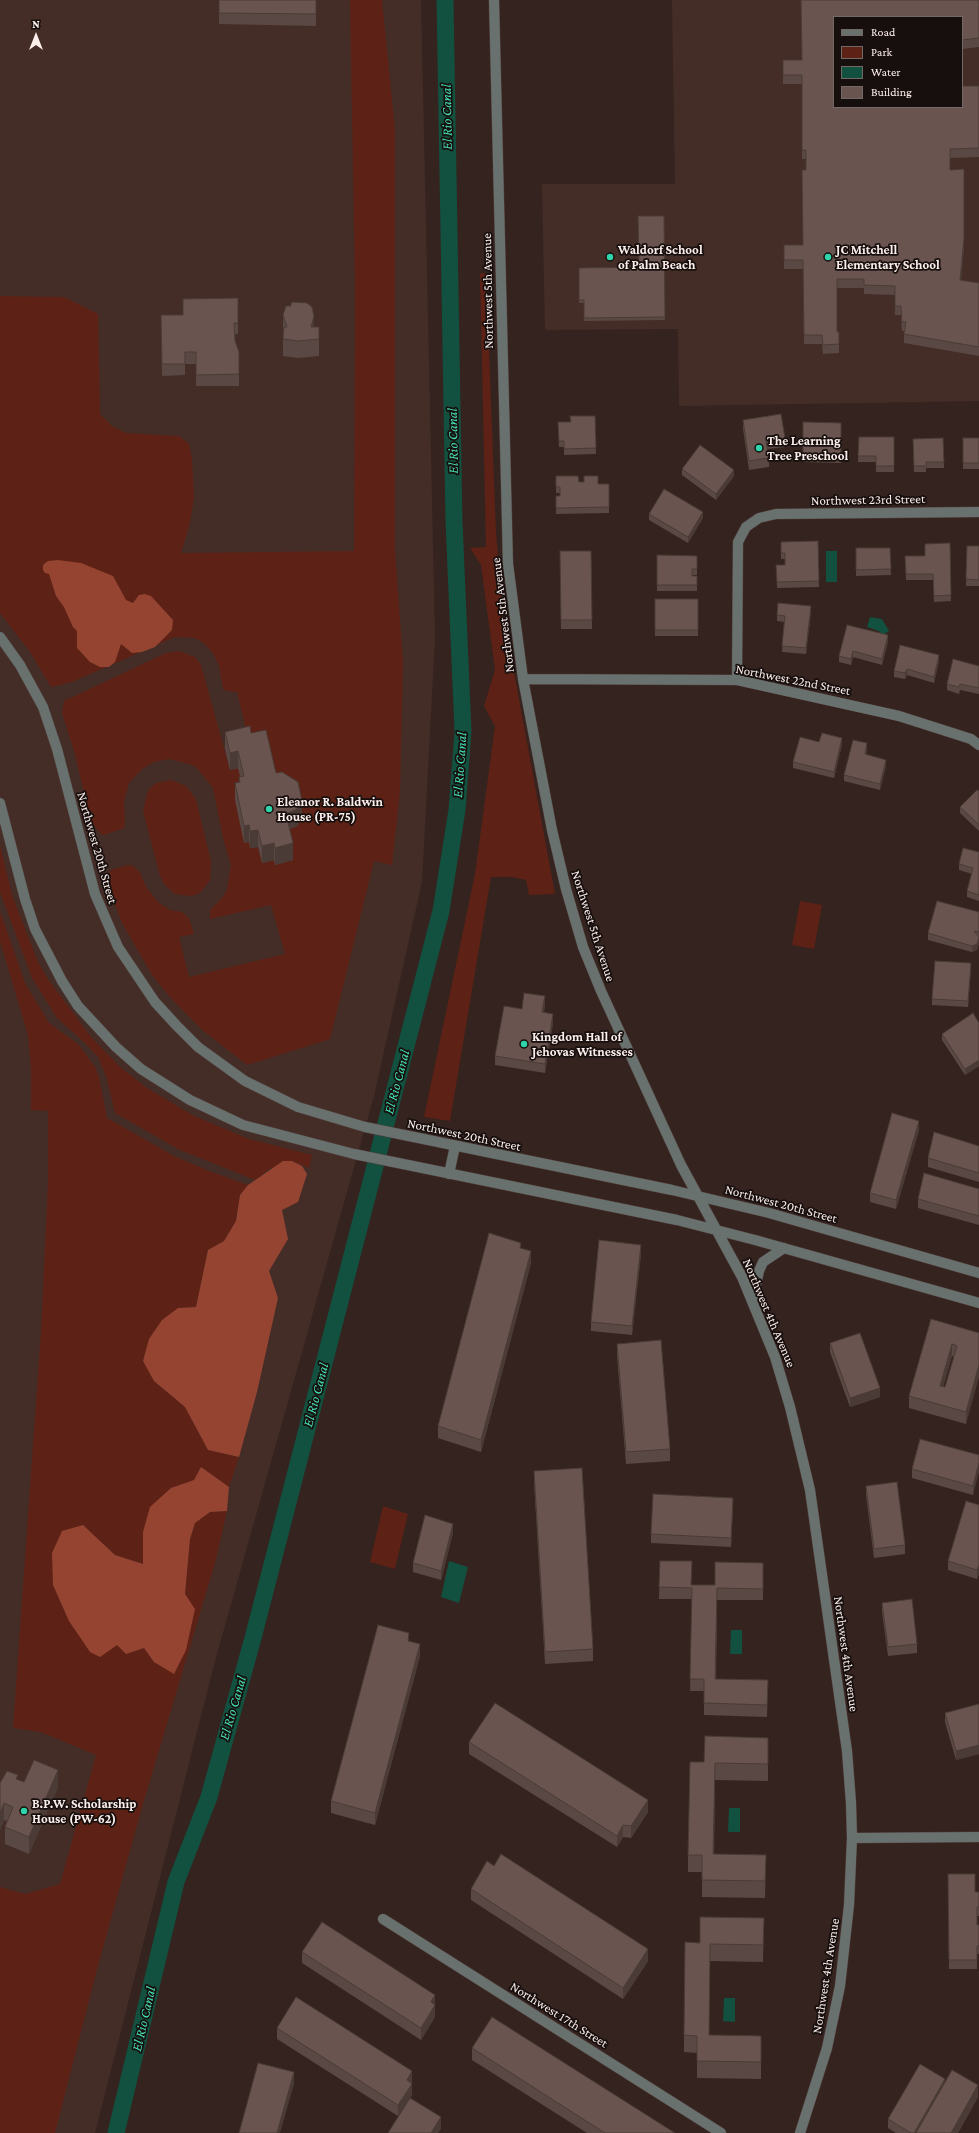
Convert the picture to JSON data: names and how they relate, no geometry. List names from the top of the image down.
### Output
{
  "streets": {
    "street": [
      "Northwest 5th Avenue",
      "Northwest 23rd Street",
      "Northwest 22nd Street",
      "Northwest 20th Street",
      "Northwest 4th Avenue",
      "Northwest 17th Street"
    ]
  },
  "crossings": [
    ["Northwest 5th Avenue", "Northwest 22nd Street"],
    ["Northwest 5th Avenue", "Northwest 20th Street"],
    ["Northwest 5th Avenue", "Northwest 4th Avenue"],
    ["Northwest 23rd Street", "Northwest 22nd Street"],
    ["Northwest 20th Street", "Northwest 4th Avenue"]
  ],
  "water": ["El Rio Canal"],
  "places": [
    "Waldorf School of Palm Beach",
    "JC Mitchell Elementary School",
    "The Learning Tree Preschool",
    "Eleanor R. Baldwin House (PR-75)",
    "Kingdom Hall of Jehovas Witnesses",
    "B.P.W. Scholarship House (PW-62)"
  ],
  "legend": [
    "Road",
    "Park",
    "Water",
    "Building"
  ],
  "north": "top"
}
